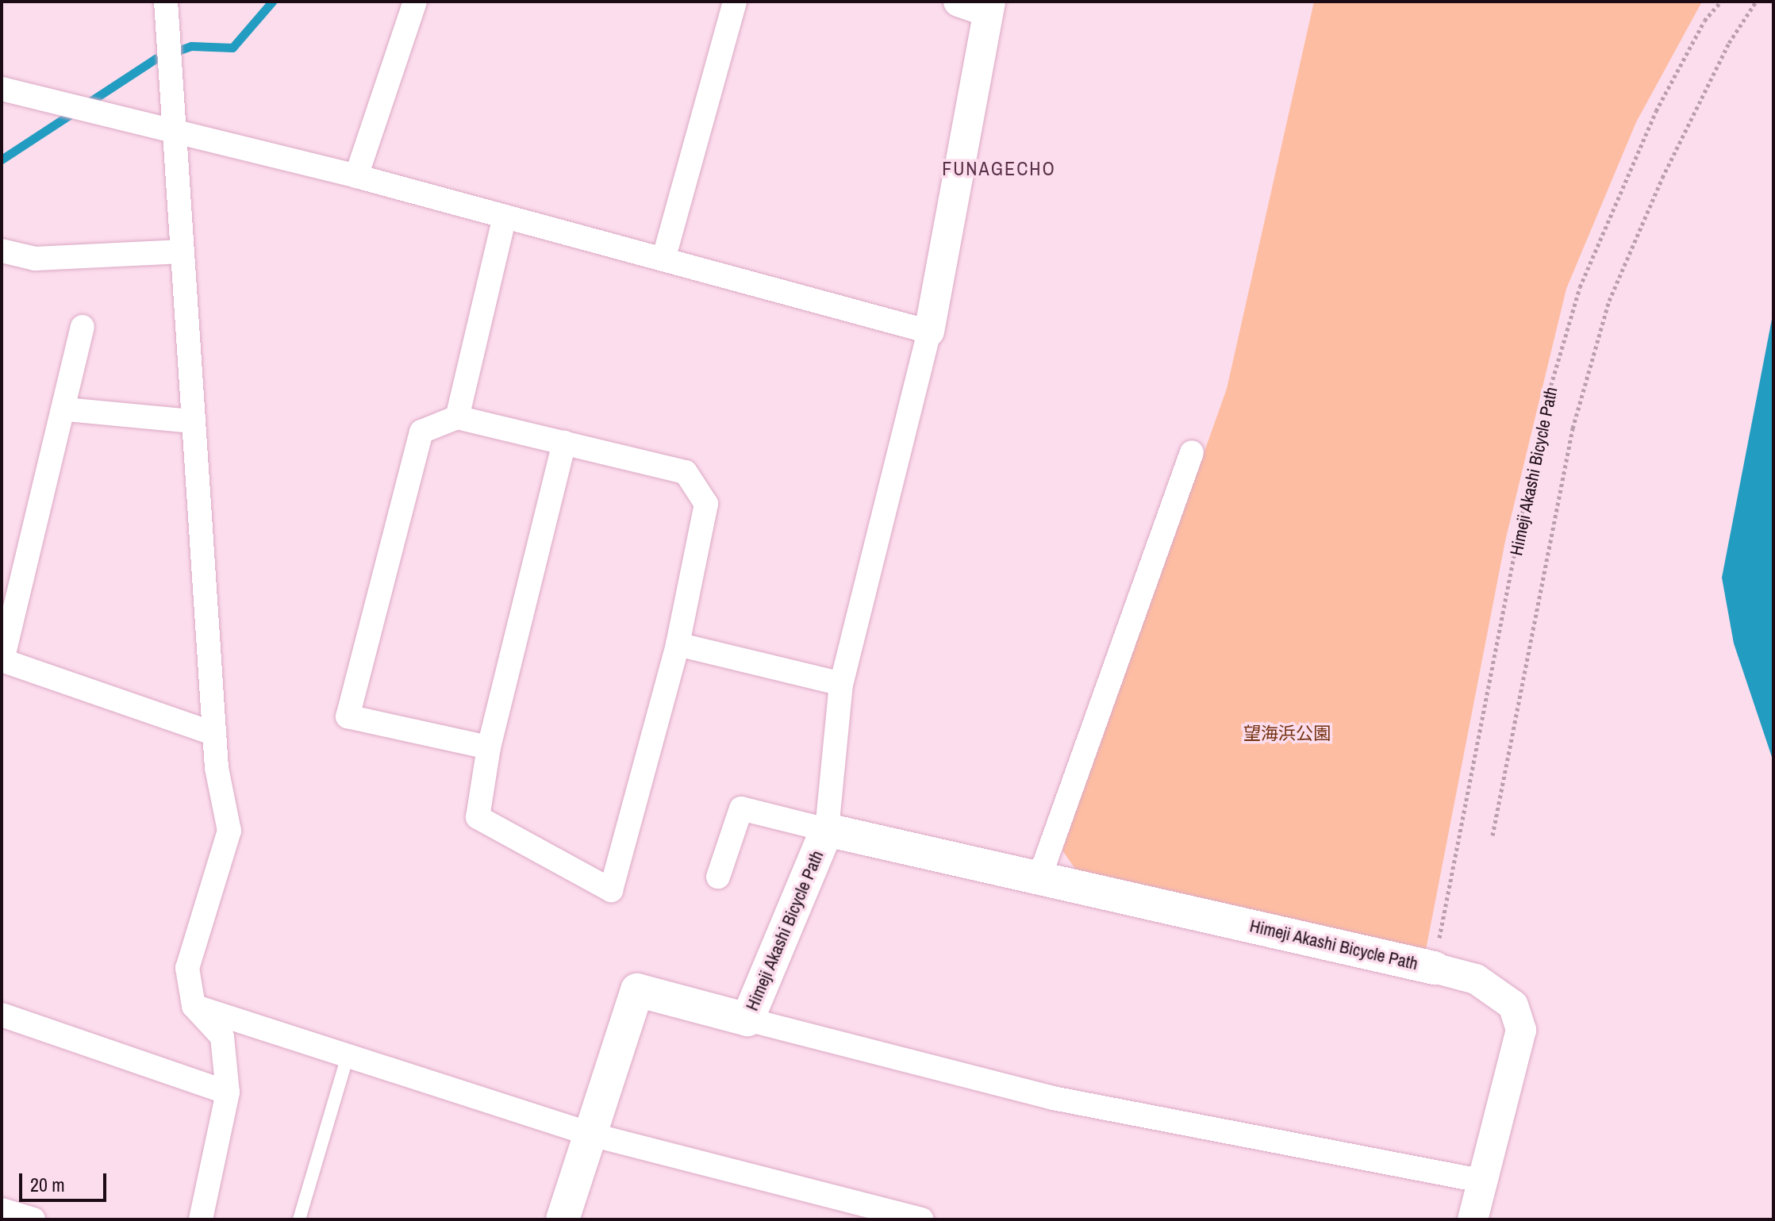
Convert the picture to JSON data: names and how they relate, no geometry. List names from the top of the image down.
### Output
{
  "streets": {
    "main road": ["Himeji Akashi Bicycle Path"]
  },
  "districts": ["FUNAGECHO"],
  "parks": ["望海浜公園"],
  "scale_bar": "20 m"
}
